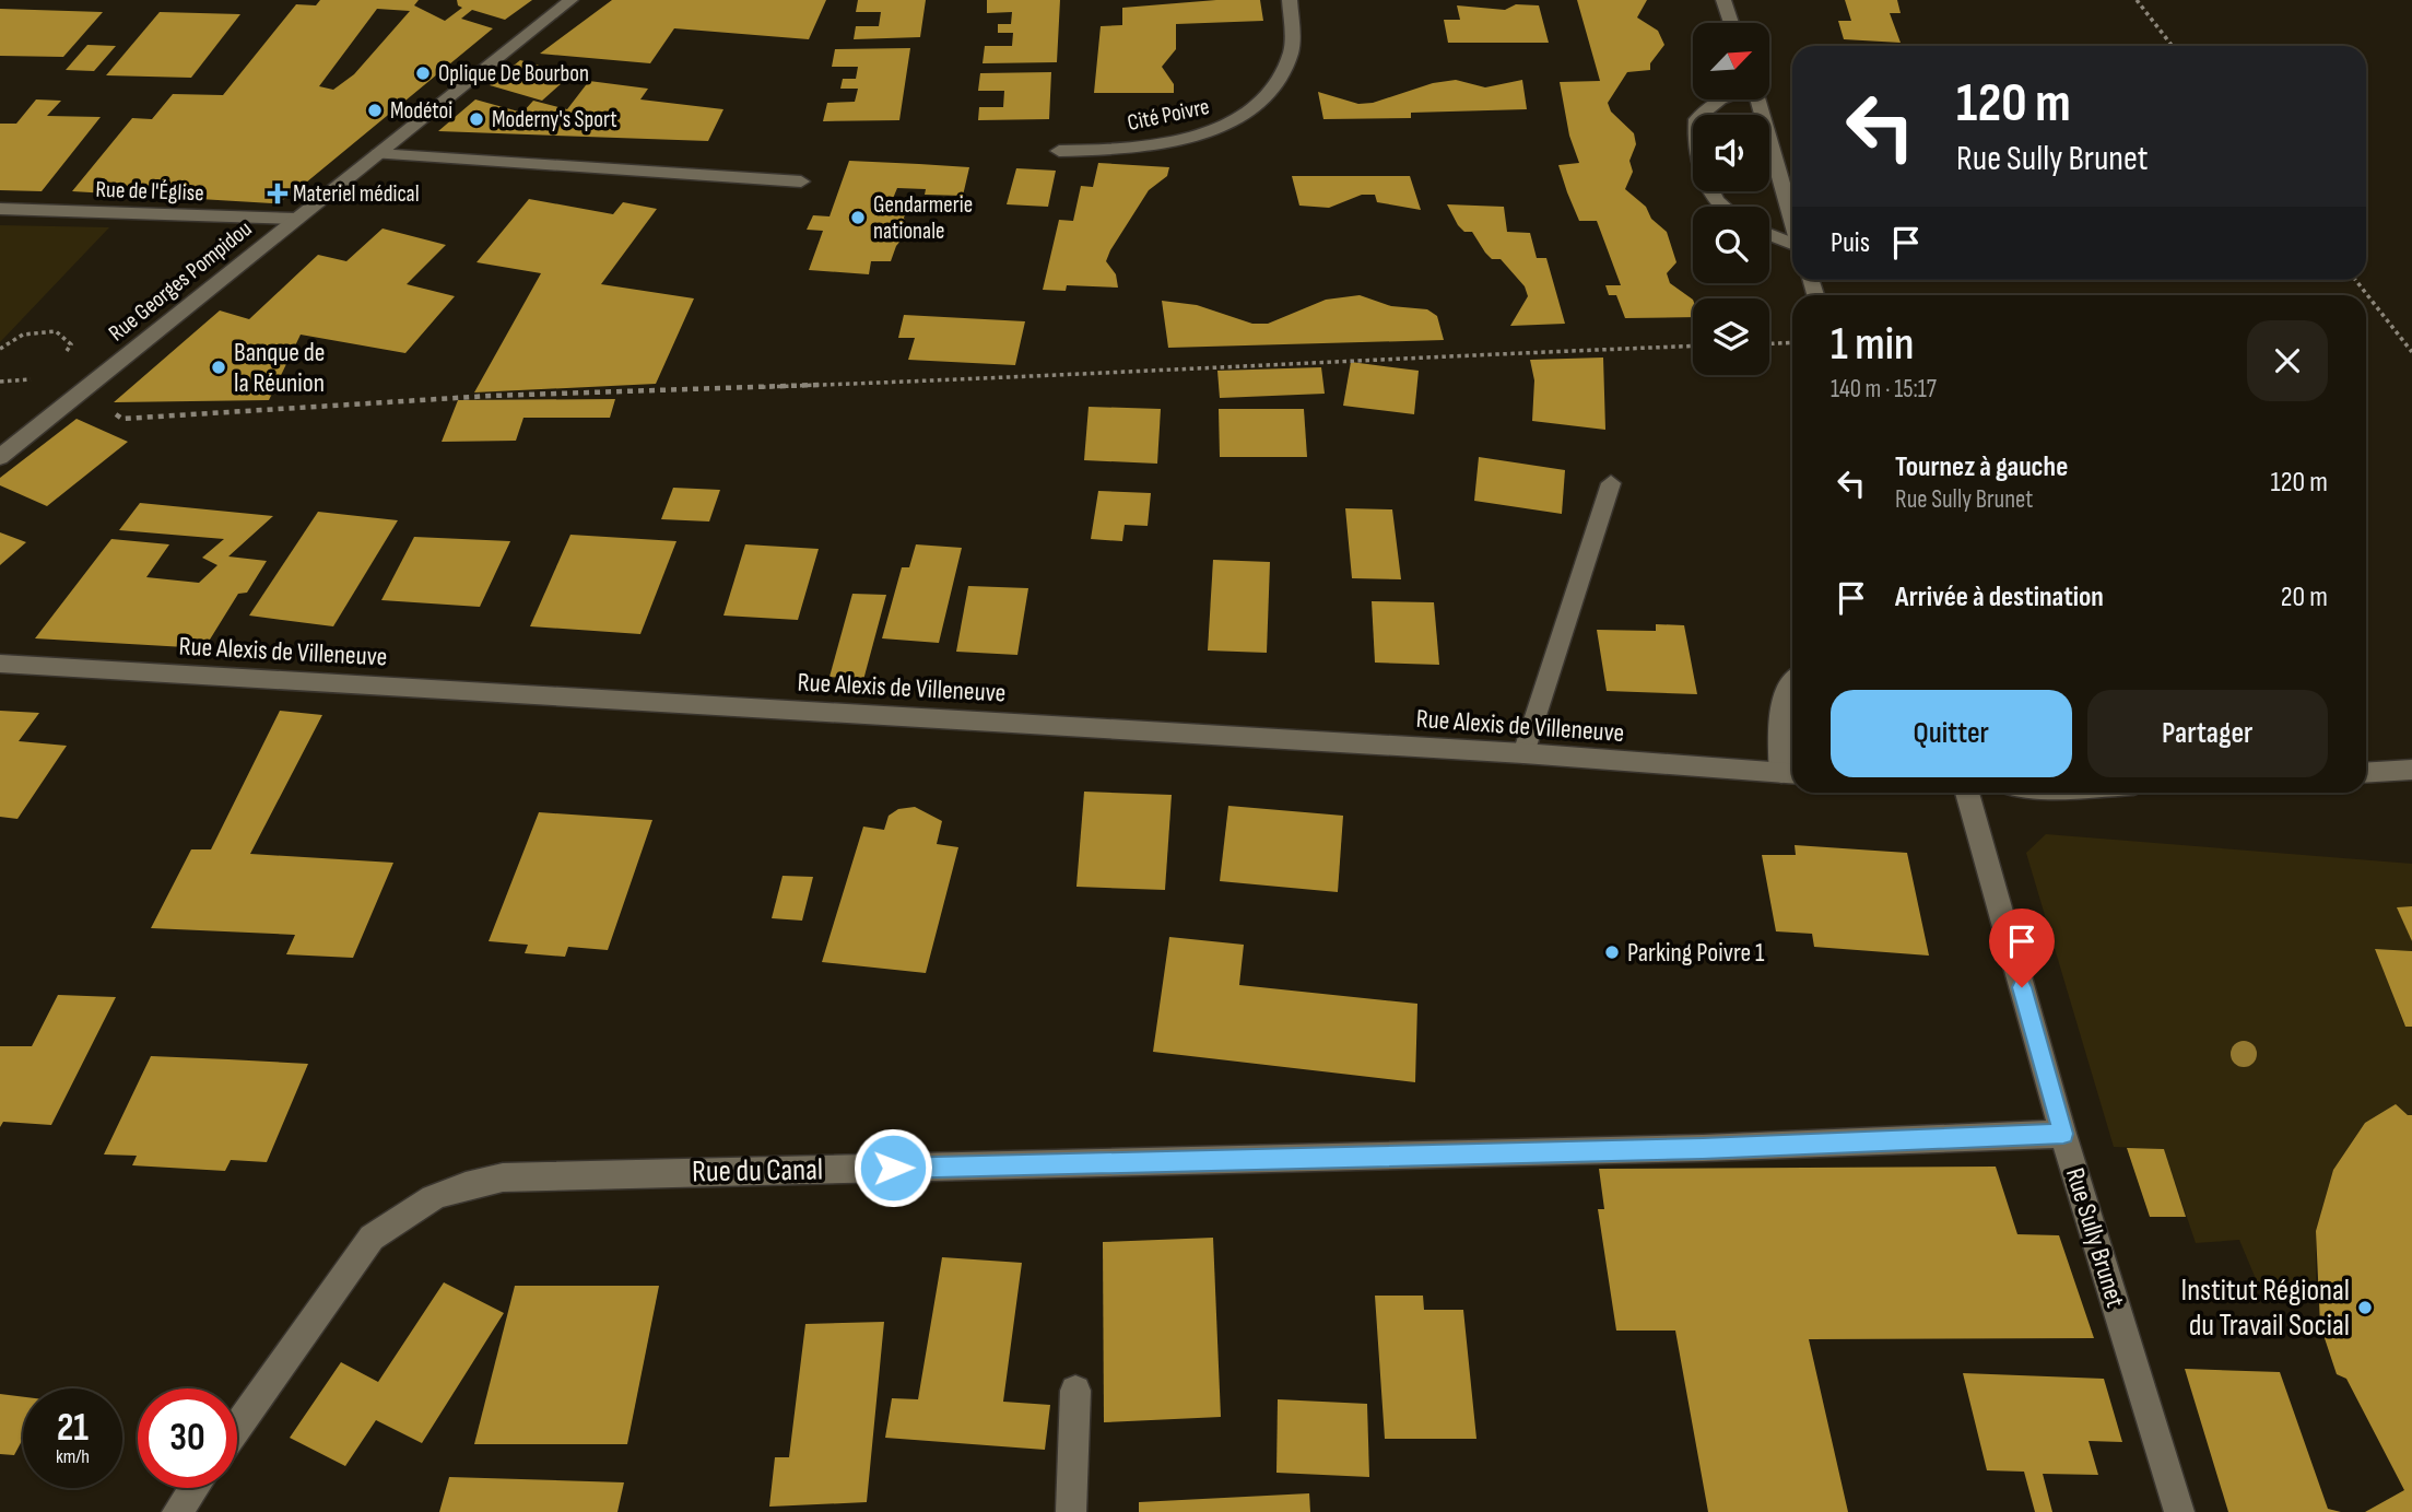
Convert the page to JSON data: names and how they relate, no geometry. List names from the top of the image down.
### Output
{
  "streets": {
    "street": [
      "Cité Poivre",
      "Rue de l'Église",
      "Rue Georges Pompidou",
      "Rue Alexis de Villeneuve",
      "Rue du Canal",
      "Rue Sully Brunet"
    ]
  },
  "crossings": [
    ["Rue de l'Église", "Rue Georges Pompidou"],
    ["Rue du Canal", "Rue Sully Brunet"]
  ],
  "places": {
    "other": [
      "Oplique De Bourbon",
      "Modétoi",
      "Moderny's Sport",
      "Gendarmerie nationale",
      "Banque de la Réunion",
      "Parking Poivre 1",
      "Institut Régional du Travail Social"
    ],
    "health": ["Materiel médical"]
  },
  "north": "top right",
  "page": {
    "turn": ["120 m", "Rue Sully Brunet"],
    "then": "Puis",
    "heading": ["1 min", "140 m · 15:17"],
    "list": [
      {
        "name": "Tournez à gauche",
        "note": "Rue Sully Brunet",
        "value": "120 m"
      },
      {
        "name": "Arrivée à destination",
        "value": "20 m"
      }
    ],
    "buttons": ["Quitter", "Partager"],
    "speed": "21 km/h",
    "limit": "30"
  }
}
